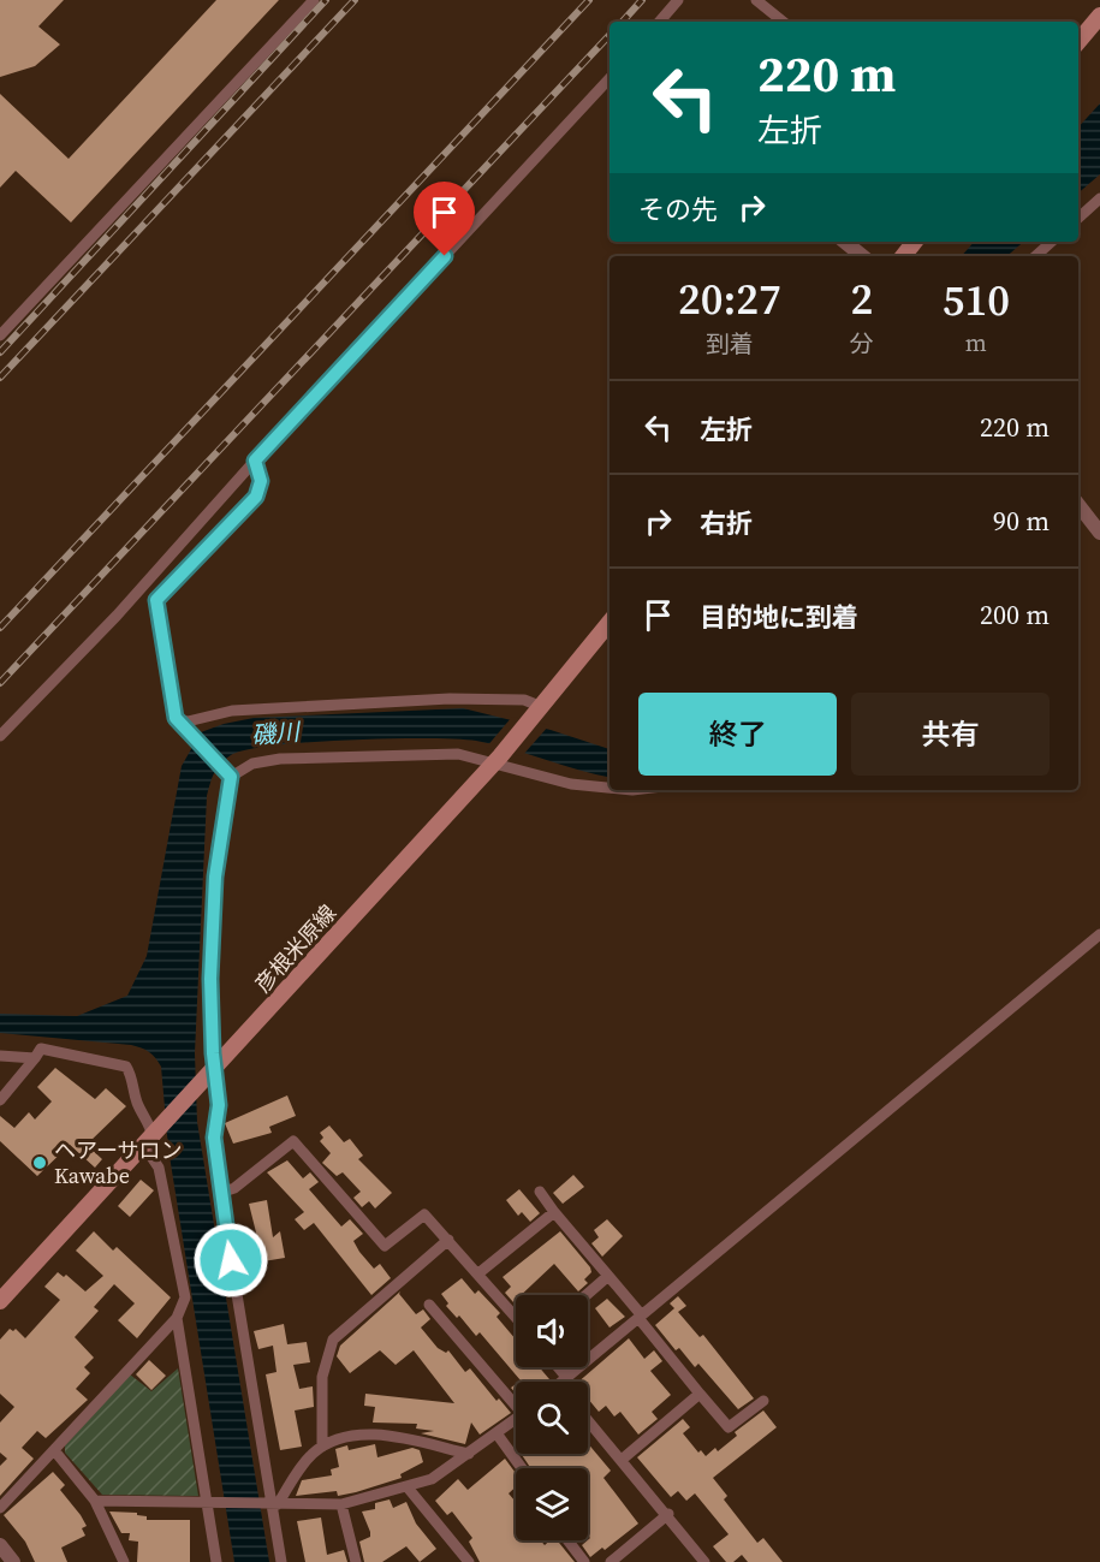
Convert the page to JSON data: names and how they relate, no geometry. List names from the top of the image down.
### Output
{
  "streets": {
    "main road": ["彦根米原線"]
  },
  "water": ["磯川"],
  "places": ["ヘアーサロン Kawabe"],
  "page": {
    "turn": ["220 m", "左折"],
    "then": "その先",
    "eta": [
      "20:27",
      "到着",
      "2",
      "分",
      "510",
      "m"
    ],
    "list": [
      {
        "name": "左折",
        "value": "220 m"
      },
      {
        "name": "右折",
        "value": "90 m"
      },
      {
        "name": "目的地に到着",
        "value": "200 m"
      }
    ],
    "buttons": ["終了", "共有"]
  }
}
